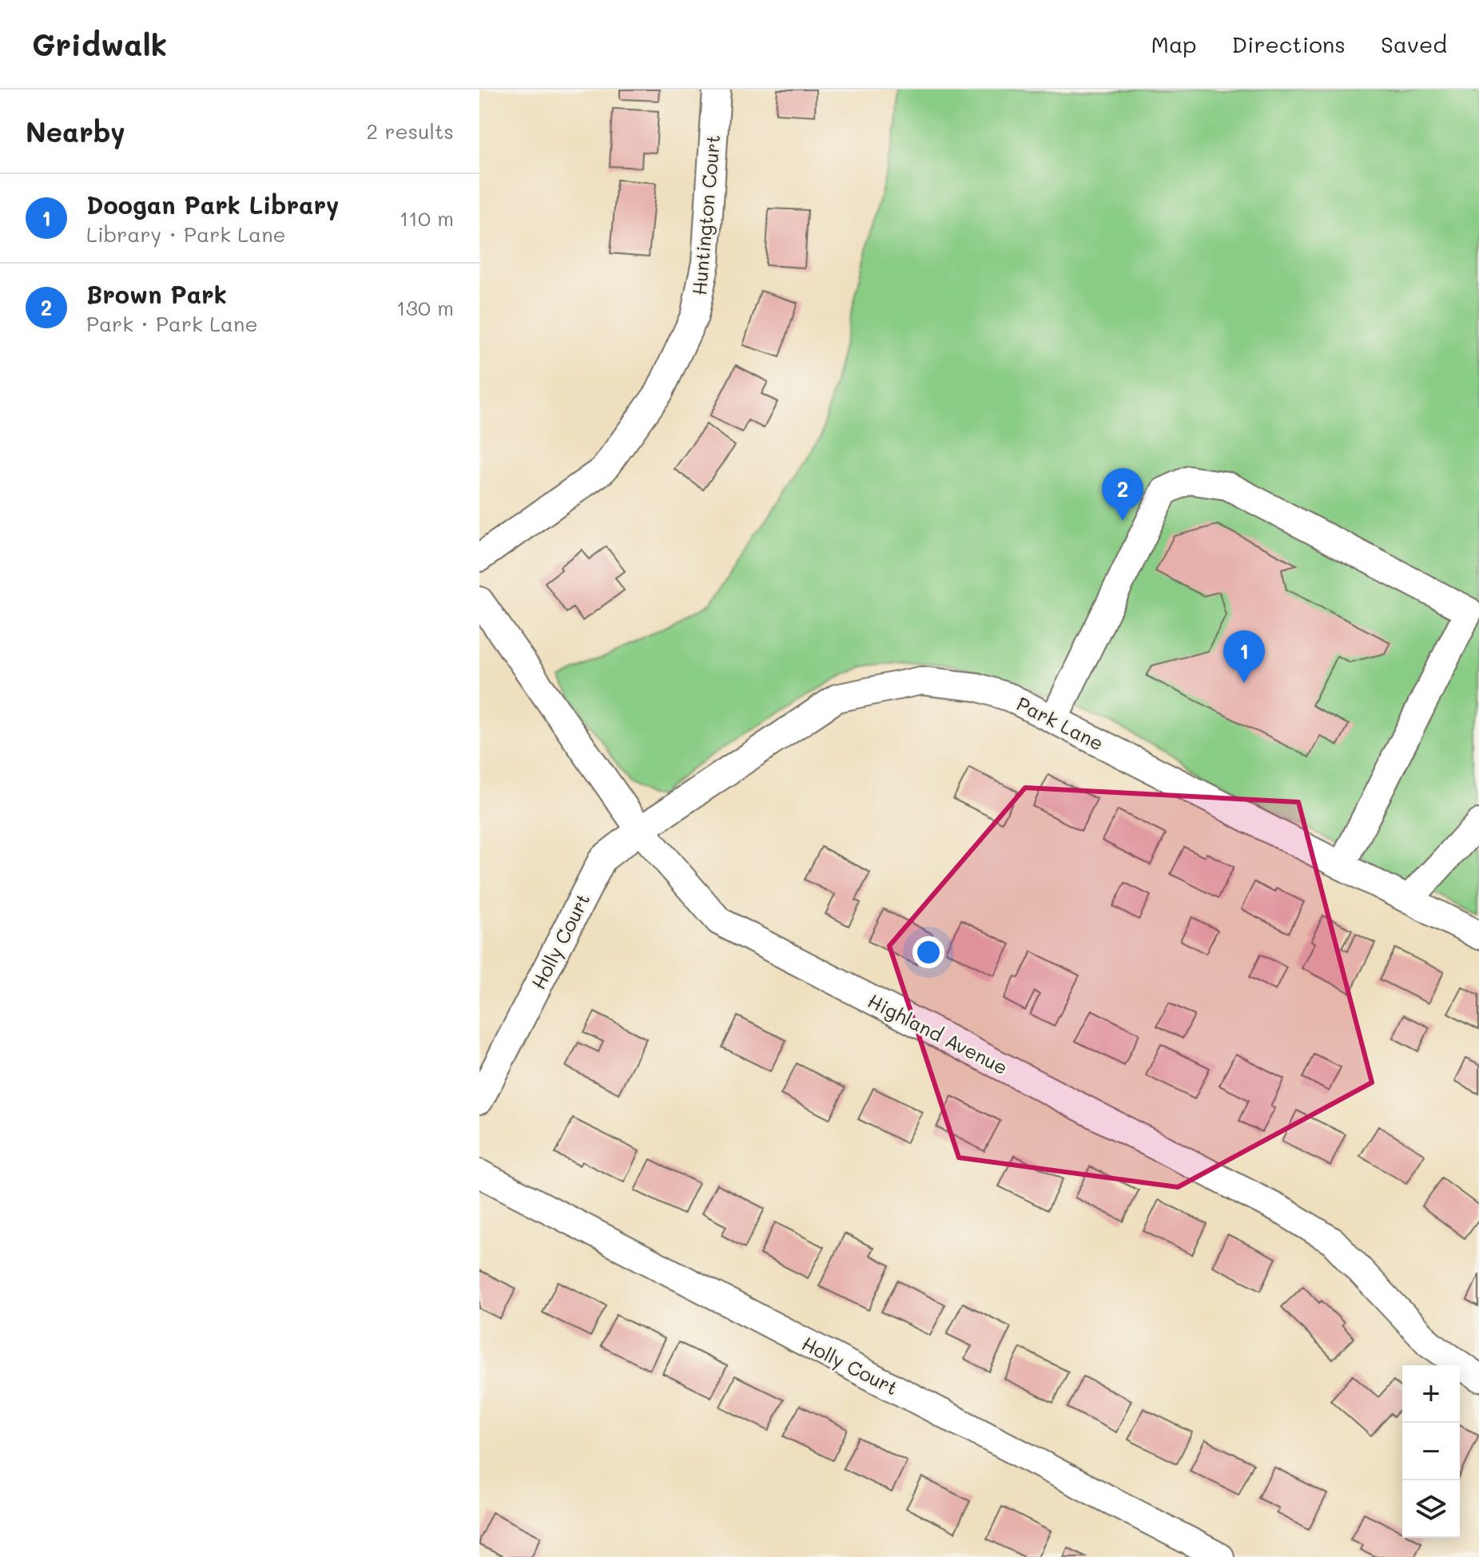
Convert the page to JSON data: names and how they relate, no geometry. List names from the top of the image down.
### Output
{
  "streets": {
    "street": [
      "Huntington Court",
      "Park Lane",
      "Holly Court",
      "Highland Avenue"
    ]
  },
  "crossings": [
    ["Park Lane", "Holly Court"],
    ["Park Lane", "Highland Avenue"],
    ["Holly Court", "Highland Avenue"]
  ],
  "page": {
    "header": "Gridwalk",
    "nav": ["Map", "Directions", "Saved"],
    "heading": ["Nearby", "2 results"],
    "list": [
      {
        "mark": "1",
        "name": "Doogan Park Library",
        "note": "Library · Park Lane",
        "value": "110 m"
      },
      {
        "mark": "2",
        "name": "Brown Park",
        "note": "Park · Park Lane",
        "value": "130 m"
      }
    ],
    "pins": ["2", "1"],
    "map_buttons": ["+", "−"]
  }
}
